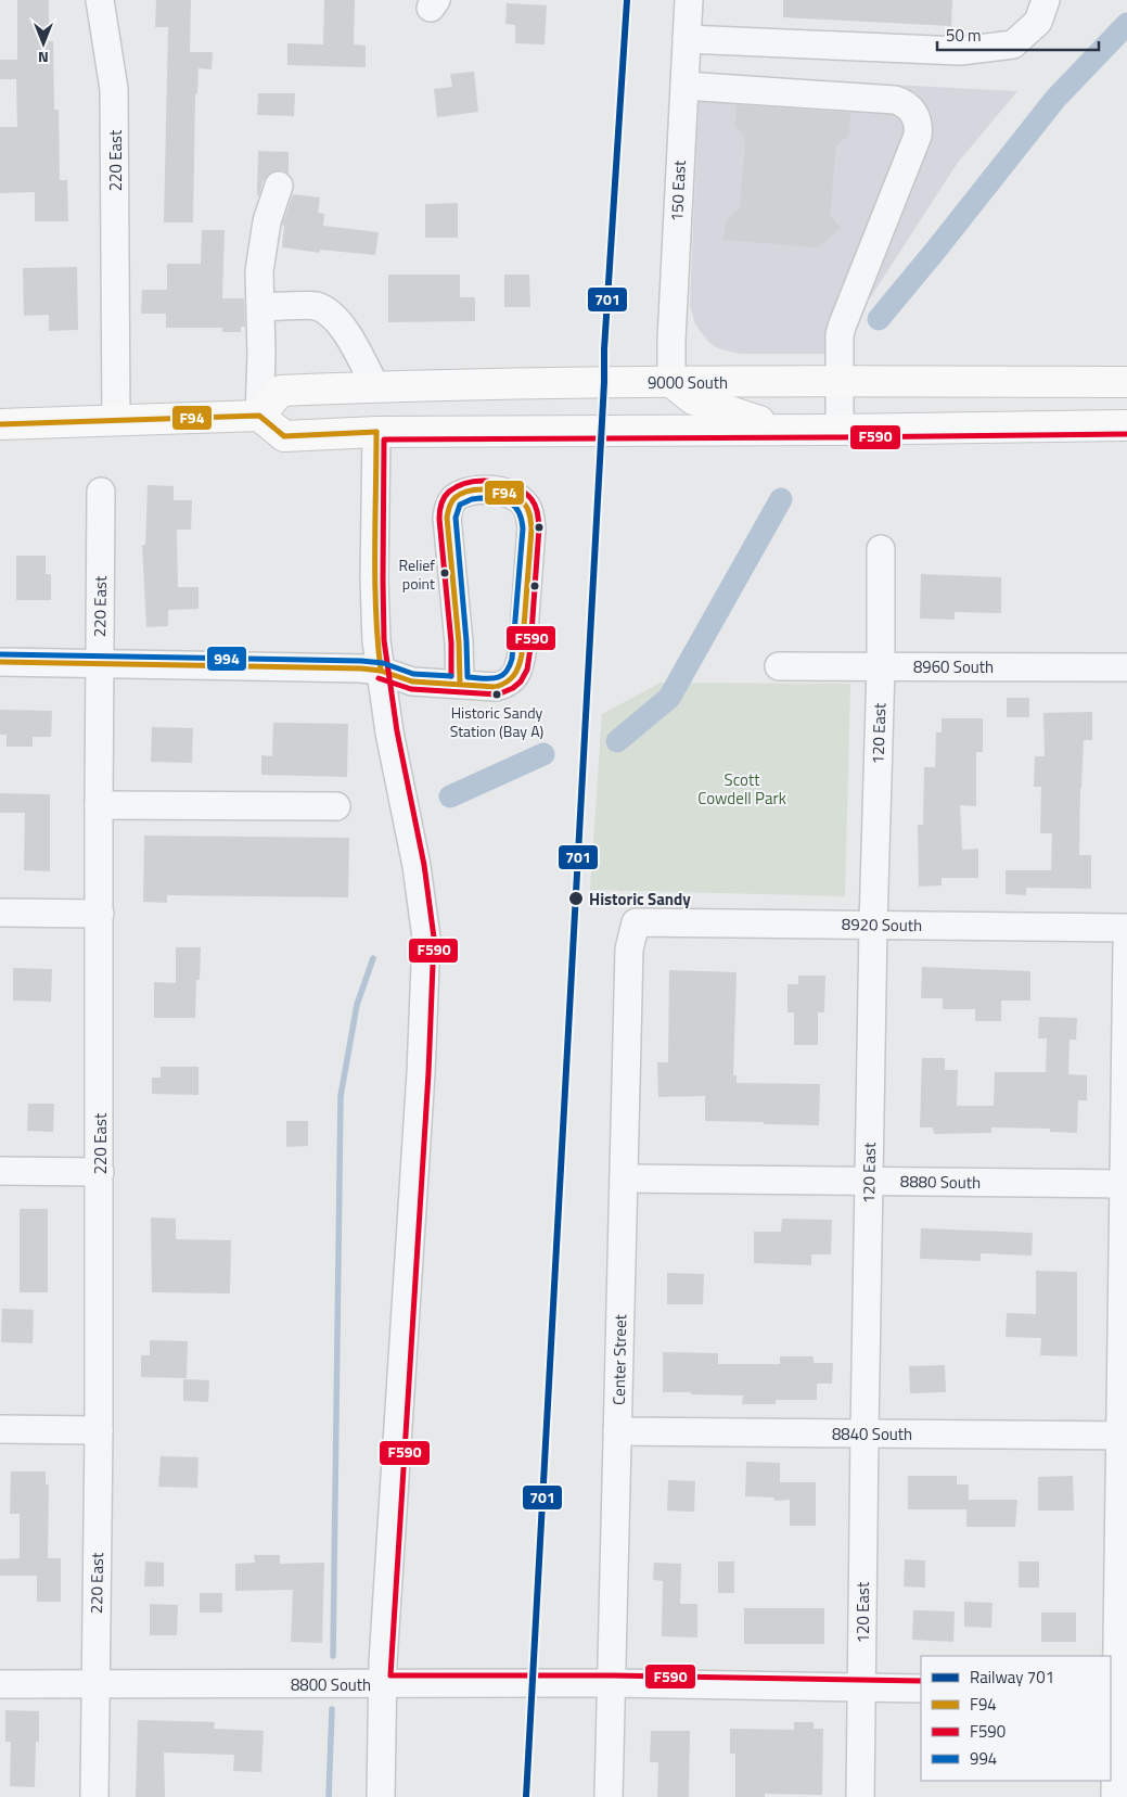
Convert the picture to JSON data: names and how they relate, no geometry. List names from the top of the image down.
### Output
{
  "streets": {
    "main road": ["9000 South"],
    "street": [
      "220 East",
      "150 East",
      "8960 South",
      "120 East",
      "8920 South",
      "8880 South",
      "Center Street",
      "8840 South",
      "8800 South"
    ]
  },
  "crossings": [
    ["220 East", "8800 South"],
    ["150 East", "9000 South"],
    ["8960 South", "120 East"],
    ["120 East", "8920 South"],
    ["120 East", "8880 South"],
    ["120 East", "8840 South"],
    ["120 East", "8800 South"],
    ["8920 South", "Center Street"],
    ["8880 South", "Center Street"],
    ["Center Street", "8840 South"],
    ["Center Street", "8800 South"]
  ],
  "parks": ["Scott Cowdell Park"],
  "places": ["Relief point", "Historic Sandy Station (Bay A)", "Historic Sandy"],
  "lines": [
    "rail line 701",
    "transit line F94",
    "transit line F590",
    "transit line 994"
  ],
  "legend": [
    "Railway 701",
    "F94",
    "F590",
    "994"
  ],
  "scale_bar": "50 m",
  "north": "bottom"
}
